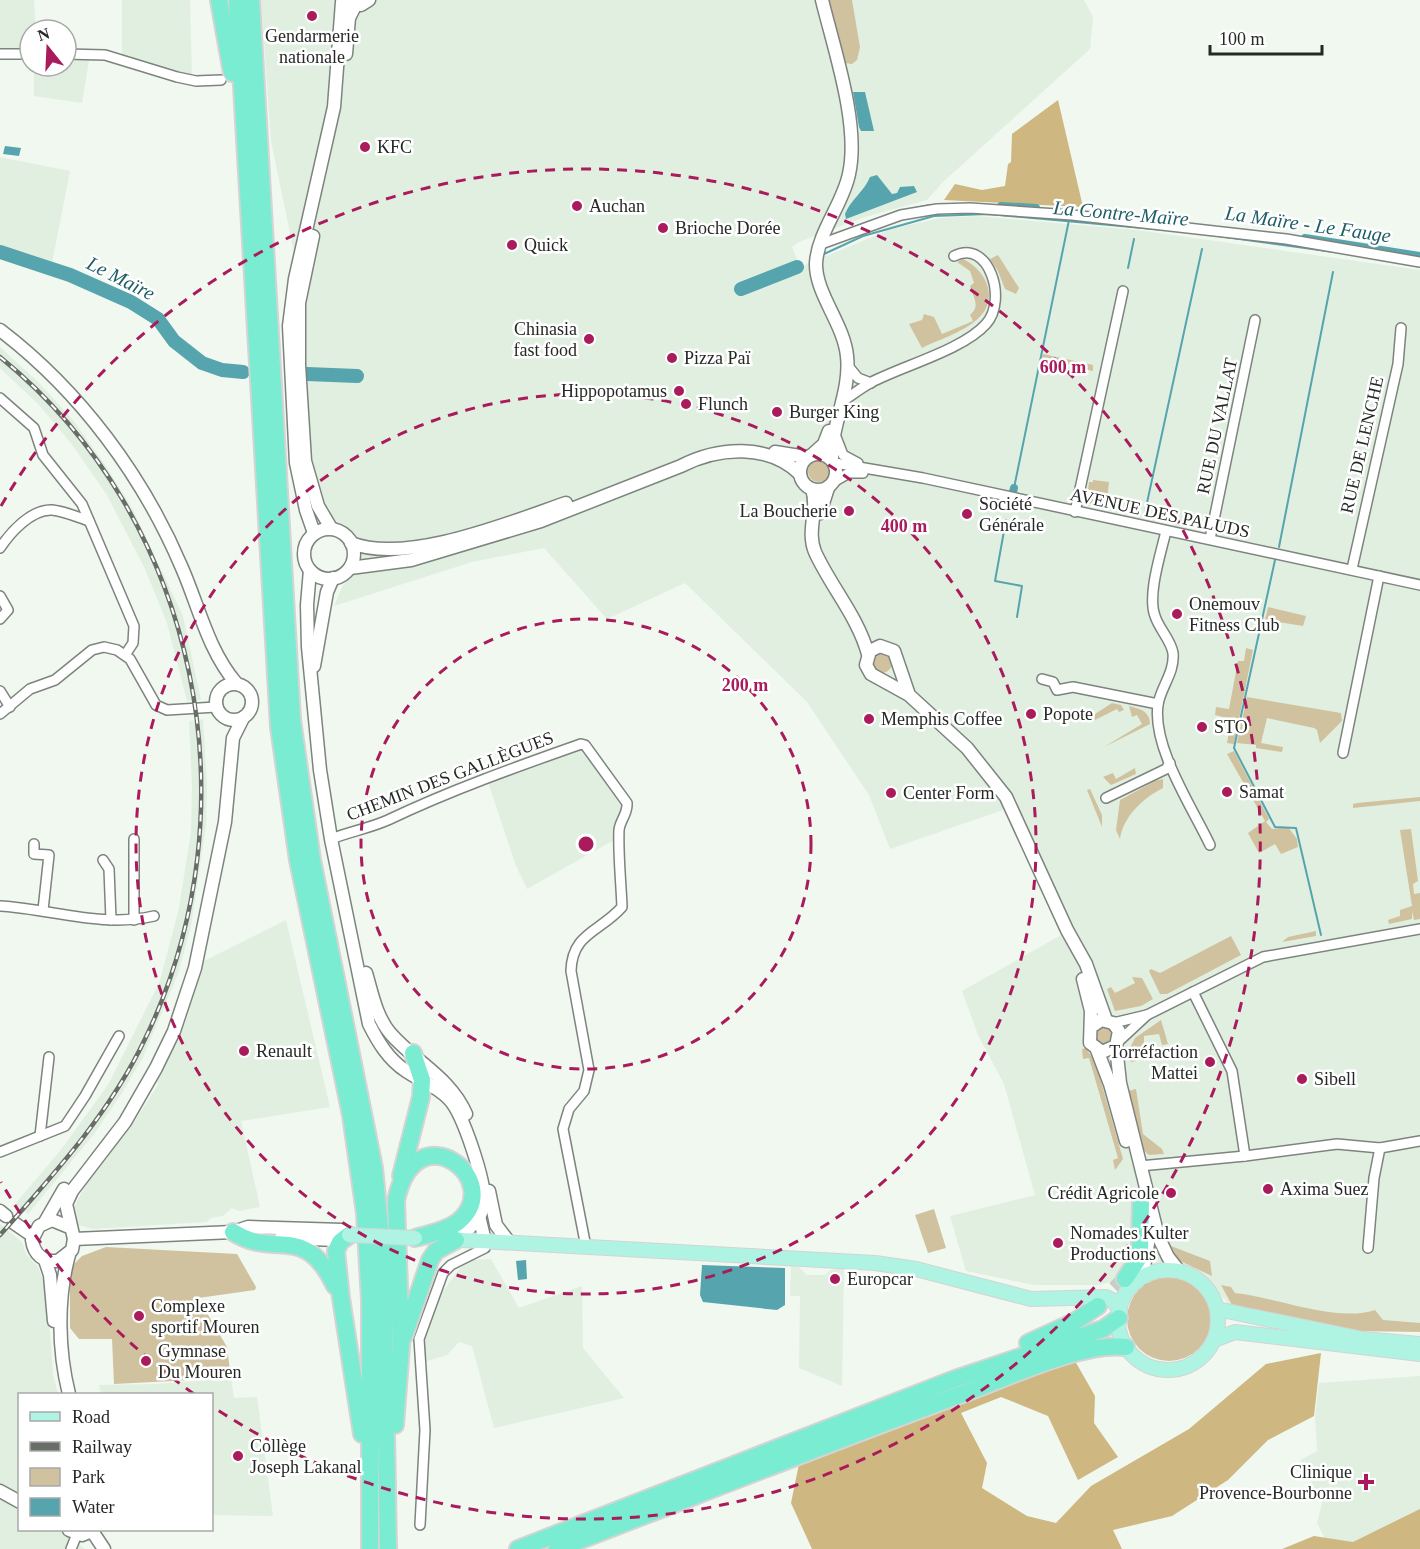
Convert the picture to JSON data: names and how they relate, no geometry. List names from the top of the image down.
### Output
{
  "streets": {
    "street": [
      "RUE DU VALLAT",
      "RUE DE LENCHE",
      "AVENUE DES PALUDS",
      "CHEMIN DES GALLÈGUES"
    ]
  },
  "crossings": [
    ["RUE DU VALLAT", "AVENUE DES PALUDS"],
    ["RUE DE LENCHE", "AVENUE DES PALUDS"]
  ],
  "water": ["La Contre-Maïre", "La Maïre - Le Fauge", "Le Maïre"],
  "places": {
    "other": [
      "Gendarmerie nationale",
      "KFC",
      "Auchan",
      "Brioche Dorée",
      "Quick",
      "Chinasia fast food",
      "Pizza Paï",
      "Hippopotamus",
      "Flunch",
      "Burger King",
      "La Boucherie",
      "Société Générale",
      "Onemouv Fitness Club",
      "Popote",
      "Memphis Coffee",
      "STO",
      "Samat",
      "Center Form",
      "Renault",
      "Torréfaction Mattei",
      "Sibell",
      "Axima Suez",
      "Crédit Agricole",
      "Nomades Kulter Productions",
      "Europcar",
      "Complexe sportif Mouren",
      "Gymnase Du Mouren",
      "Collège Joseph Lakanal"
    ],
    "health": ["Clinique Provence-Bourbonne"]
  },
  "legend": [
    "Road",
    "Railway",
    "Park",
    "Water"
  ],
  "scale_bar": "100 m",
  "north": "top",
  "rings": ["600 m", "400 m", "200 m"]
}
